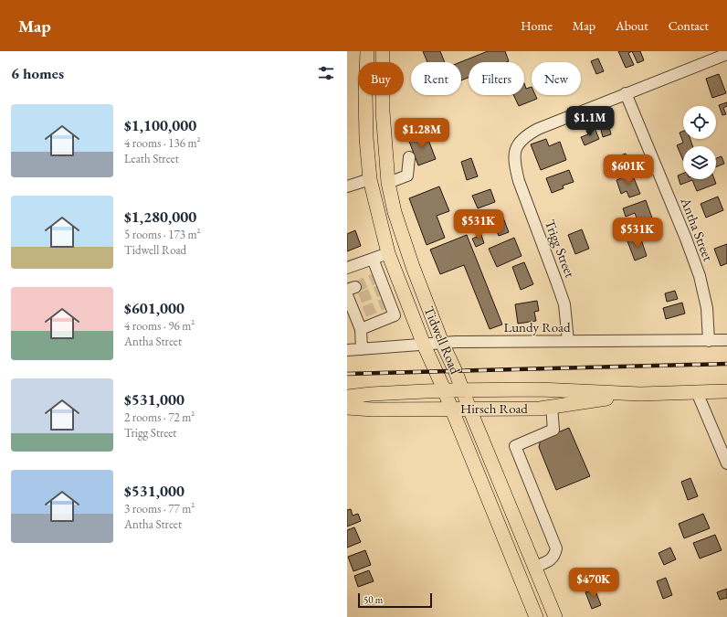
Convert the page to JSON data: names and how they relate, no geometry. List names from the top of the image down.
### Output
{
  "streets": {
    "main road": ["Tidwell Road", "Hirsch Road"],
    "street": ["Antha Street", "Trigg Street", "Lundy Road"]
  },
  "crossings": [
    ["Antha Street", "Trigg Street"],
    ["Antha Street", "Lundy Road"],
    ["Trigg Street", "Lundy Road"],
    ["Lundy Road", "Tidwell Road"],
    ["Tidwell Road", "Hirsch Road"]
  ],
  "scale_bar": "50 m",
  "page": {
    "header": "Map",
    "nav": [
      "Home",
      "Map",
      "About",
      "Contact"
    ],
    "heading": "6 homes",
    "chip": [
      "Buy",
      "Rent",
      "Filters",
      "New"
    ],
    "list": [
      {
        "name": "$1,100,000",
        "note": "4 rooms · 136 m² · Leath Street"
      },
      {
        "name": "$1,280,000",
        "note": "5 rooms · 173 m² · Tidwell Road"
      },
      {
        "name": "$601,000",
        "note": "4 rooms · 96 m² · Antha Street"
      },
      {
        "name": "$531,000",
        "note": "2 rooms · 72 m² · Trigg Street"
      },
      {
        "name": "$531,000",
        "note": "3 rooms · 77 m² · Antha Street"
      }
    ],
    "price": [
      "$1.1M",
      "$1.28M",
      "$601K",
      "$531K",
      "$531K",
      "$470K"
    ],
    "scale": "50 m"
  }
}
